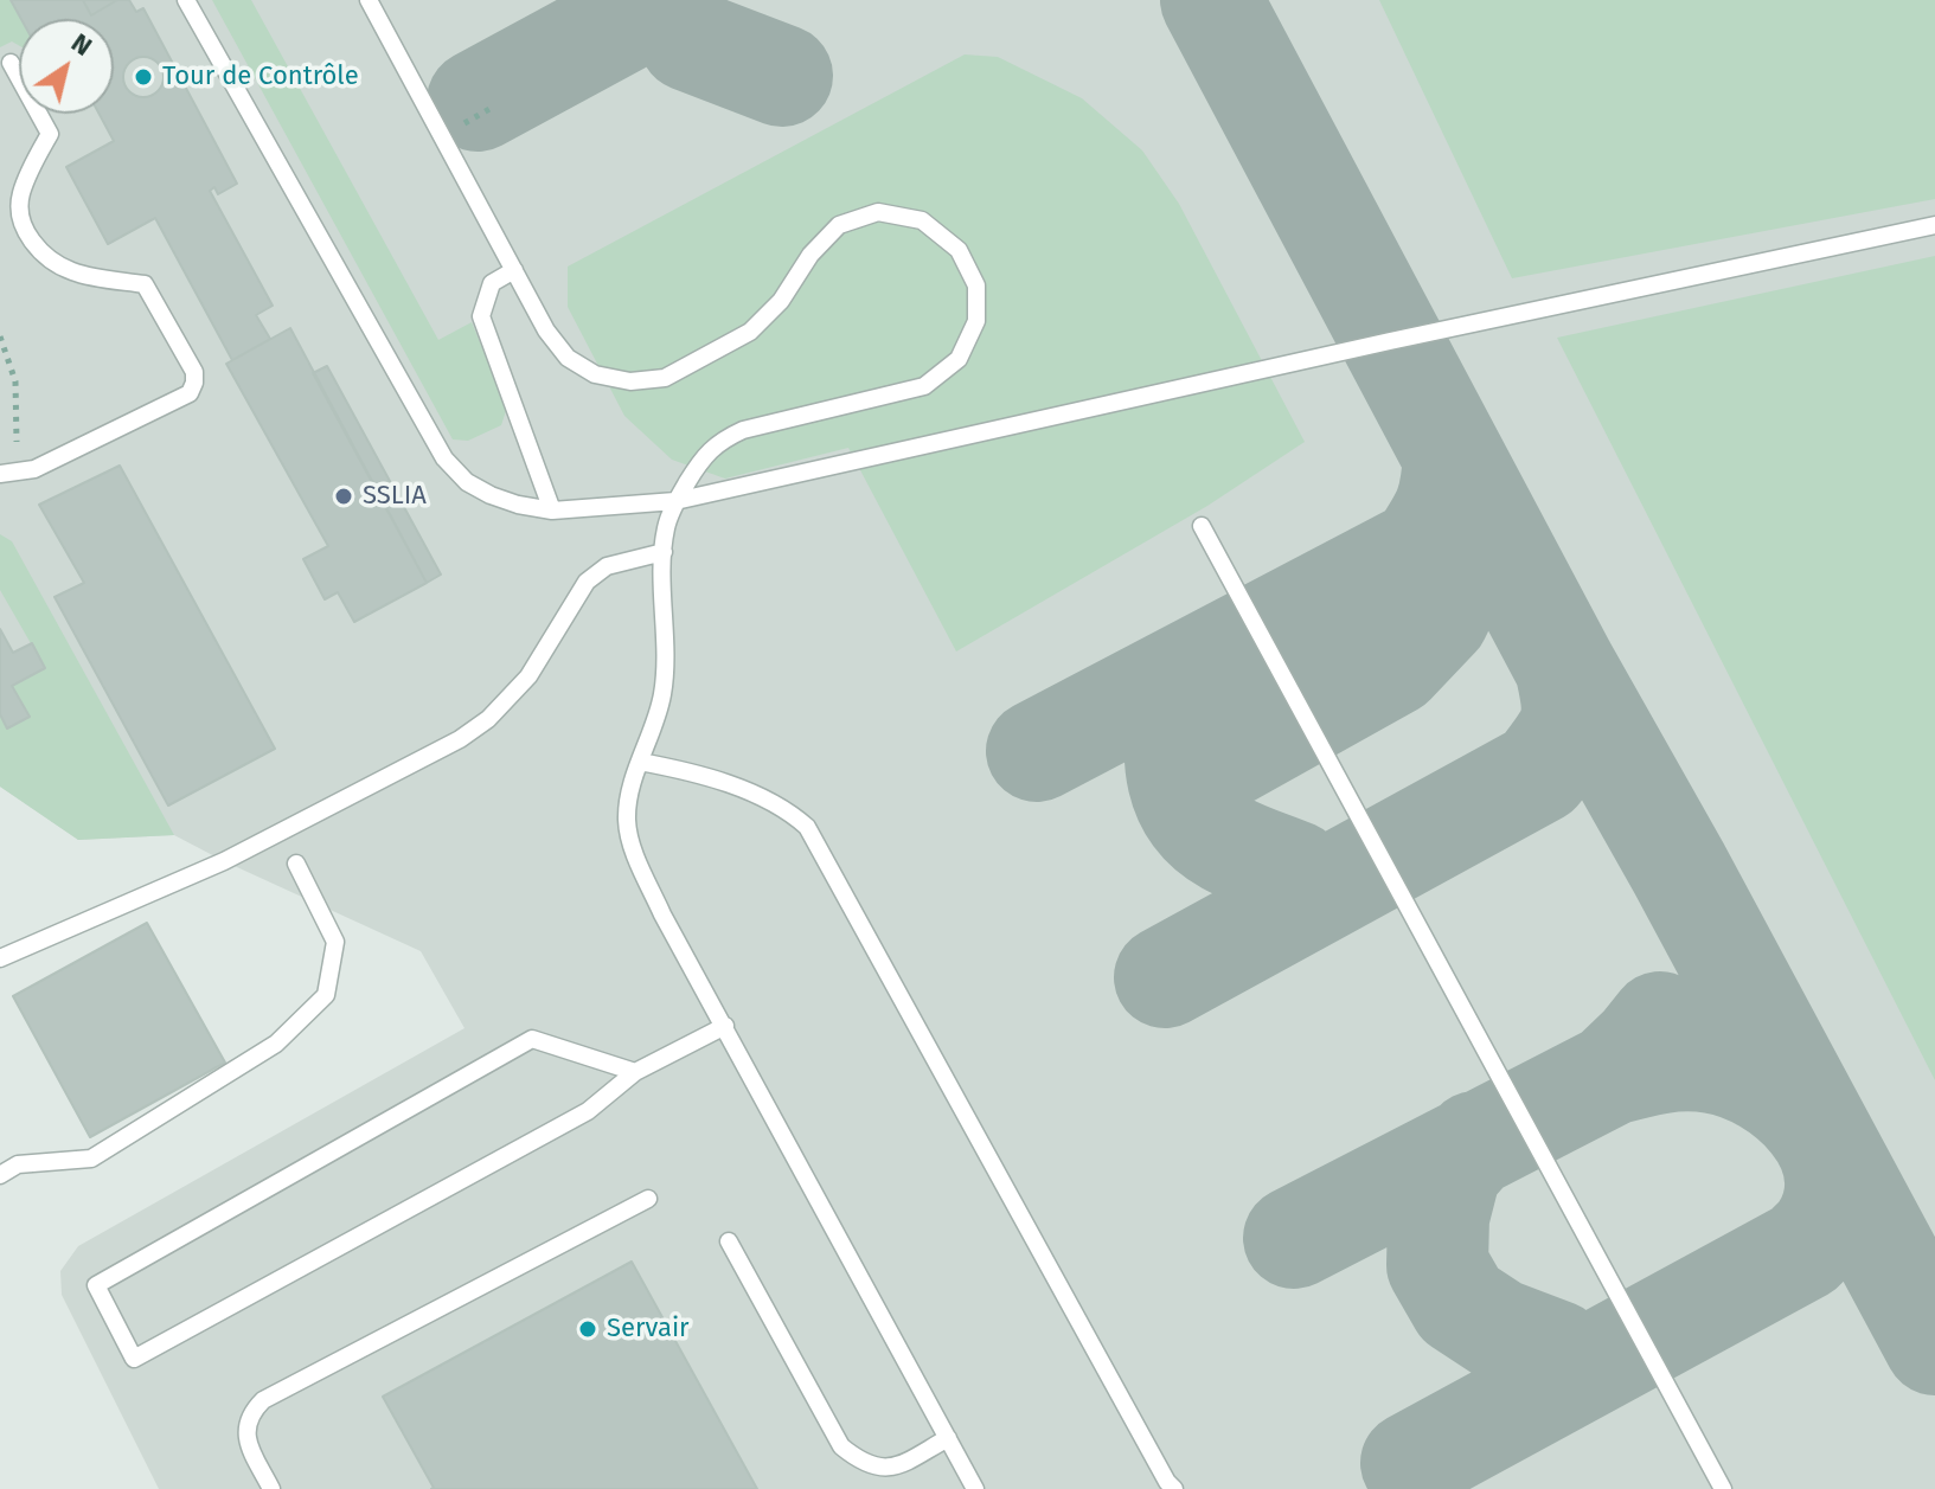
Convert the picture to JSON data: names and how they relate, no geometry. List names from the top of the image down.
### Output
{
  "places": ["Tour de Contrôle", "SSLIA", "Servair"],
  "north": "top right"
}
